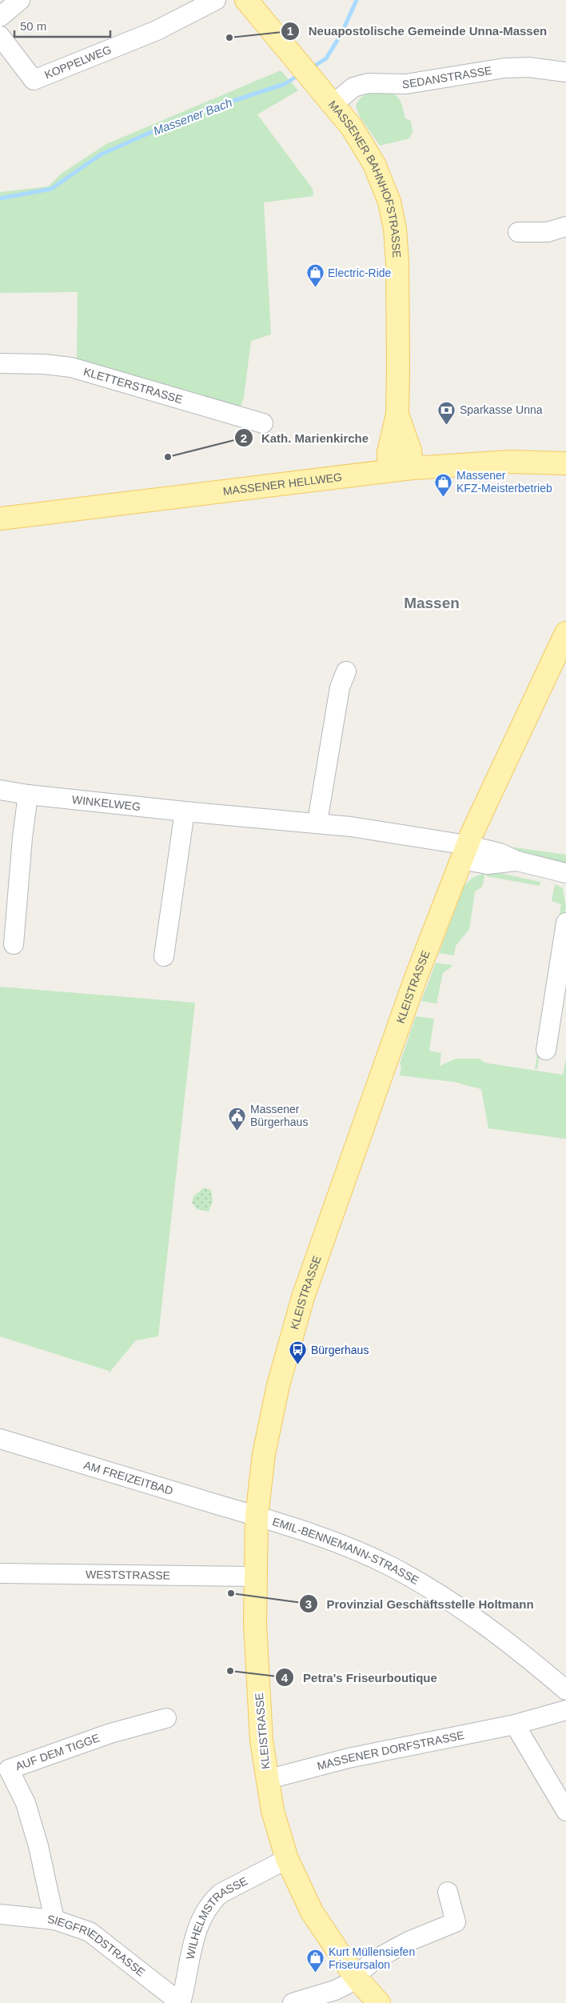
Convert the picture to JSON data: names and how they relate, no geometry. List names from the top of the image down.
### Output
{
  "streets": {
    "main road": ["MASSENER BAHNHOFSTRASSE", "MASSENER HELLWEG", "KLEISTRASSE"],
    "street": [
      "KOPPELWEG",
      "SEDANSTRASSE",
      "KLETTERSTRASSE",
      "WINKELWEG",
      "AM FREIZEITBAD",
      "EMIL-BENNEMANN-STRASSE",
      "WESTSTRASSE",
      "MASSENER DORFSTRASSE",
      "AUF DEM TIGGE",
      "WILHELMSTRASSE",
      "SIEGFRIEDSTRASSE"
    ]
  },
  "crossings": [
    ["SEDANSTRASSE", "MASSENER BAHNHOFSTRASSE"],
    ["MASSENER BAHNHOFSTRASSE", "MASSENER HELLWEG"],
    ["WINKELWEG", "KLEISTRASSE"],
    ["KLEISTRASSE", "AM FREIZEITBAD"],
    ["KLEISTRASSE", "EMIL-BENNEMANN-STRASSE"],
    ["KLEISTRASSE", "WESTSTRASSE"],
    ["KLEISTRASSE", "MASSENER DORFSTRASSE"],
    ["KLEISTRASSE", "WILHELMSTRASSE"],
    ["AM FREIZEITBAD", "EMIL-BENNEMANN-STRASSE"],
    ["AUF DEM TIGGE", "SIEGFRIEDSTRASSE"],
    ["WILHELMSTRASSE", "SIEGFRIEDSTRASSE"]
  ],
  "districts": ["Massen"],
  "water": ["Massener Bach"],
  "places": {
    "other": [
      "Neuapostolische Gemeinde Unna-Massen",
      "Kath. Marienkirche",
      "Provinzial Geschäftsstelle Holtmann",
      "Petra's Friseurboutique"
    ],
    "shop": ["Electric-Ride", "Massener KFZ-Meisterbetrieb", "Kurt Müllensiefen Friseursalon"],
    "bank": ["Sparkasse Unna"],
    "public building": ["Massener Bürgerhaus"],
    "bus stop": ["Bürgerhaus"]
  },
  "scale_bar": "50 m"
}
